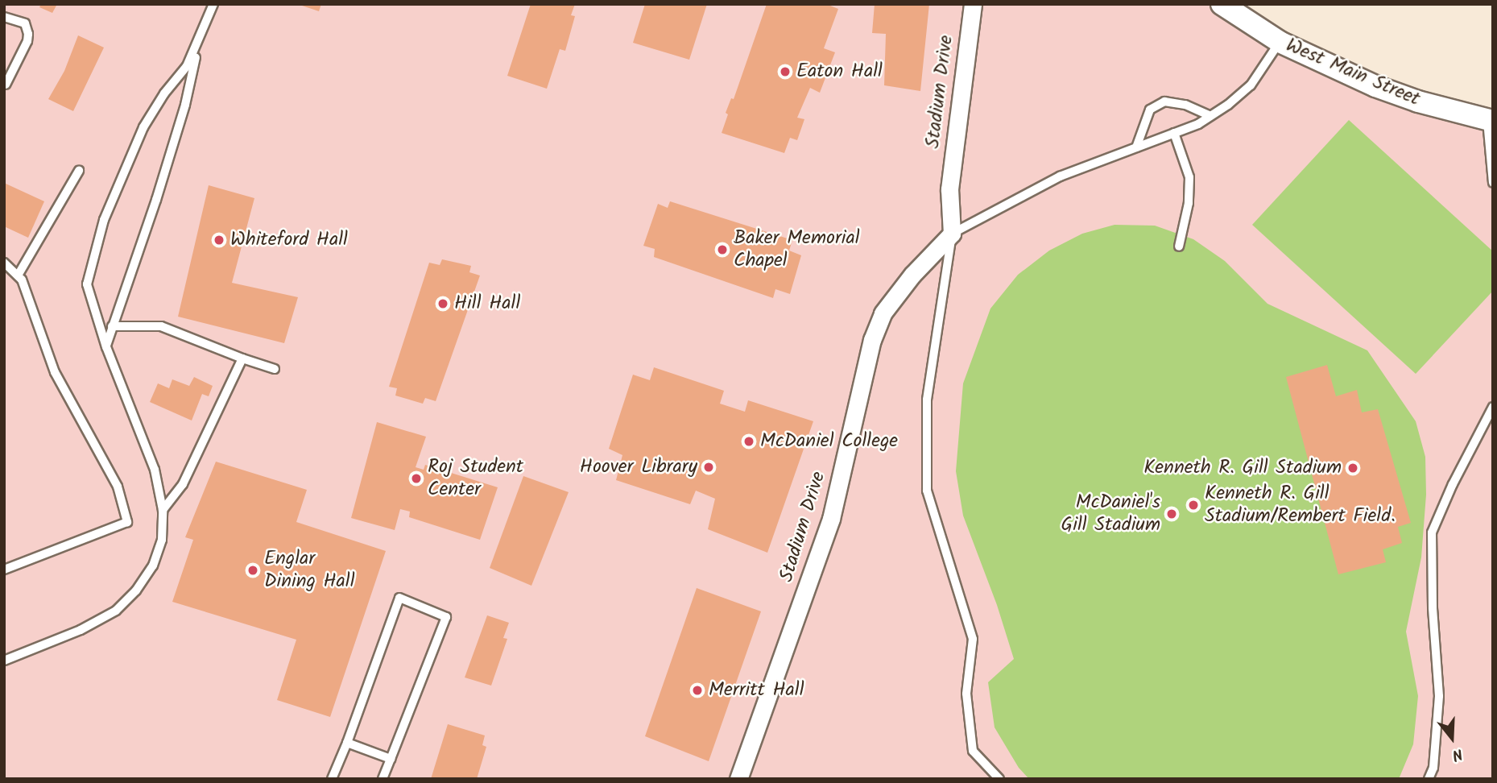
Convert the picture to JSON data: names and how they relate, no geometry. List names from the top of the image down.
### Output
{
  "streets": {
    "street": ["West Main Street", "Stadium Drive"]
  },
  "places": [
    "Eaton Hall",
    "Whiteford Hall",
    "Baker Memorial Chapel",
    "Hill Hall",
    "McDaniel College",
    "Hoover Library",
    "Kenneth R. Gill Stadium",
    "Roj Student Center",
    "Kenneth R. Gill Stadium/Rembert Field.",
    "McDaniel's Gill Stadium",
    "Englar Dining Hall",
    "Merritt Hall"
  ],
  "north": "bottom"
}
